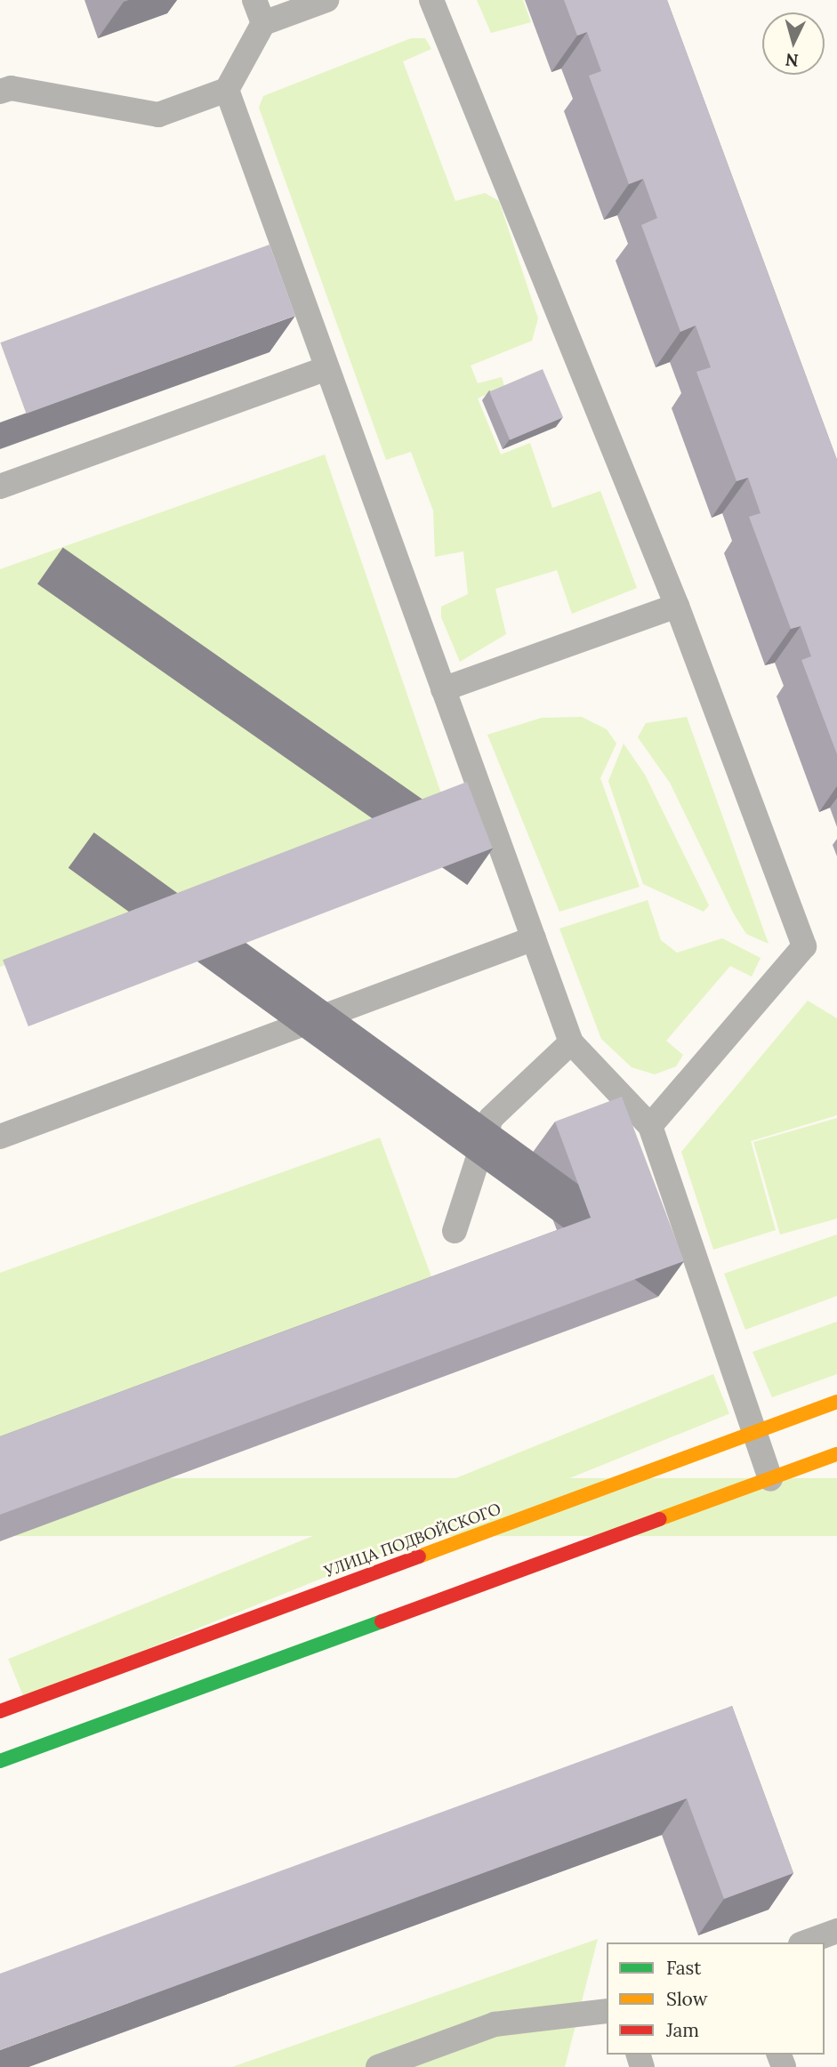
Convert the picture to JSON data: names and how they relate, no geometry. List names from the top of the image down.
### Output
{
  "streets": {
    "street": ["УЛИЦА ПОДВОЙСКОГО"]
  },
  "legend": ["Fast", "Slow", "Jam"],
  "north": "bottom"
}
